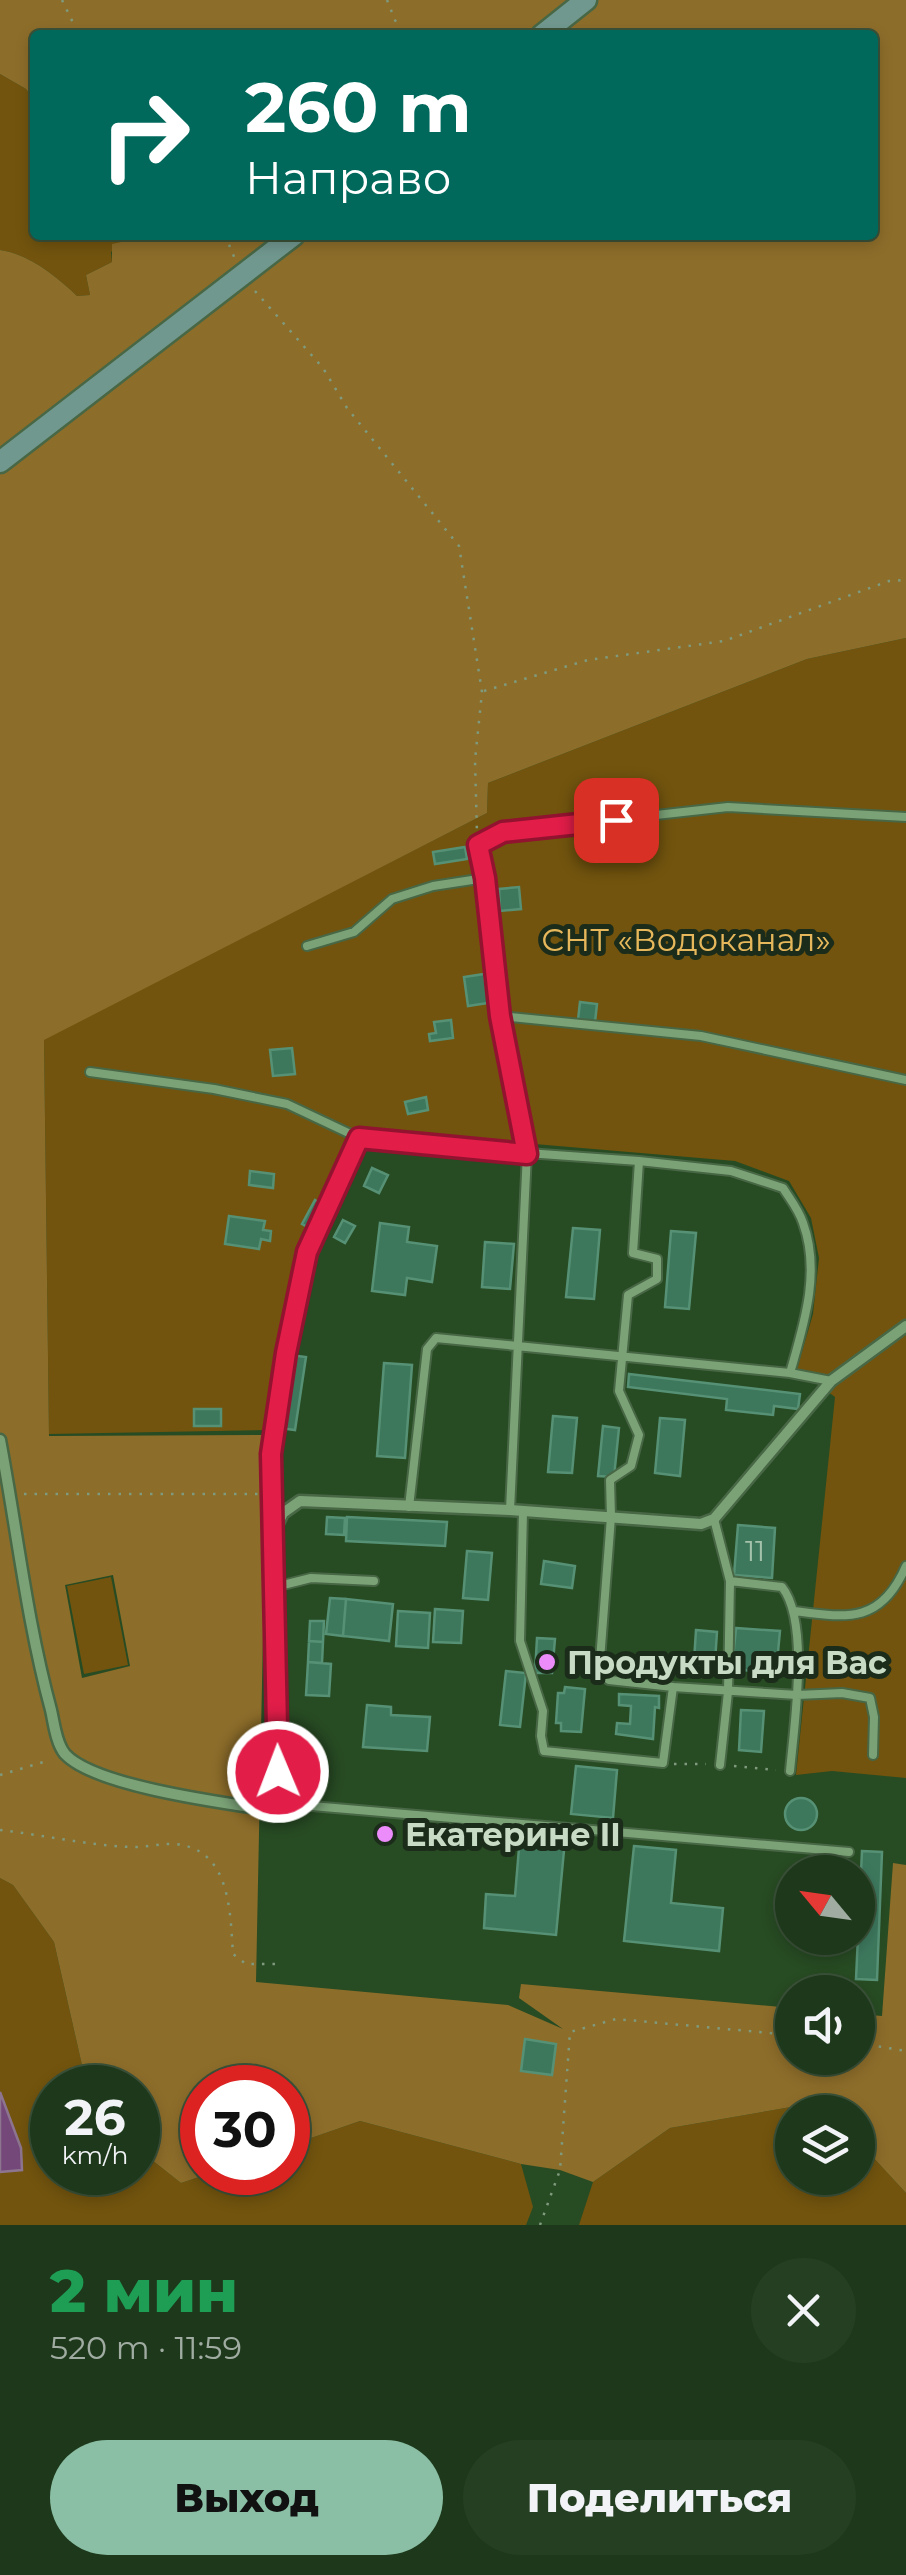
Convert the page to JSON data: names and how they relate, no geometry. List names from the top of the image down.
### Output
{
  "parks": ["СНТ «Водоканал»"],
  "places": ["Продукты для Вас", "Екатерине II"],
  "house_numbers": ["11"],
  "north": "top left",
  "page": {
    "turn": ["260 m", "Направо"],
    "speed": "26 km/h",
    "limit": "30",
    "heading": ["2 мин", "520 m · 11:59"],
    "buttons": ["Выход", "Поделиться"]
  }
}
